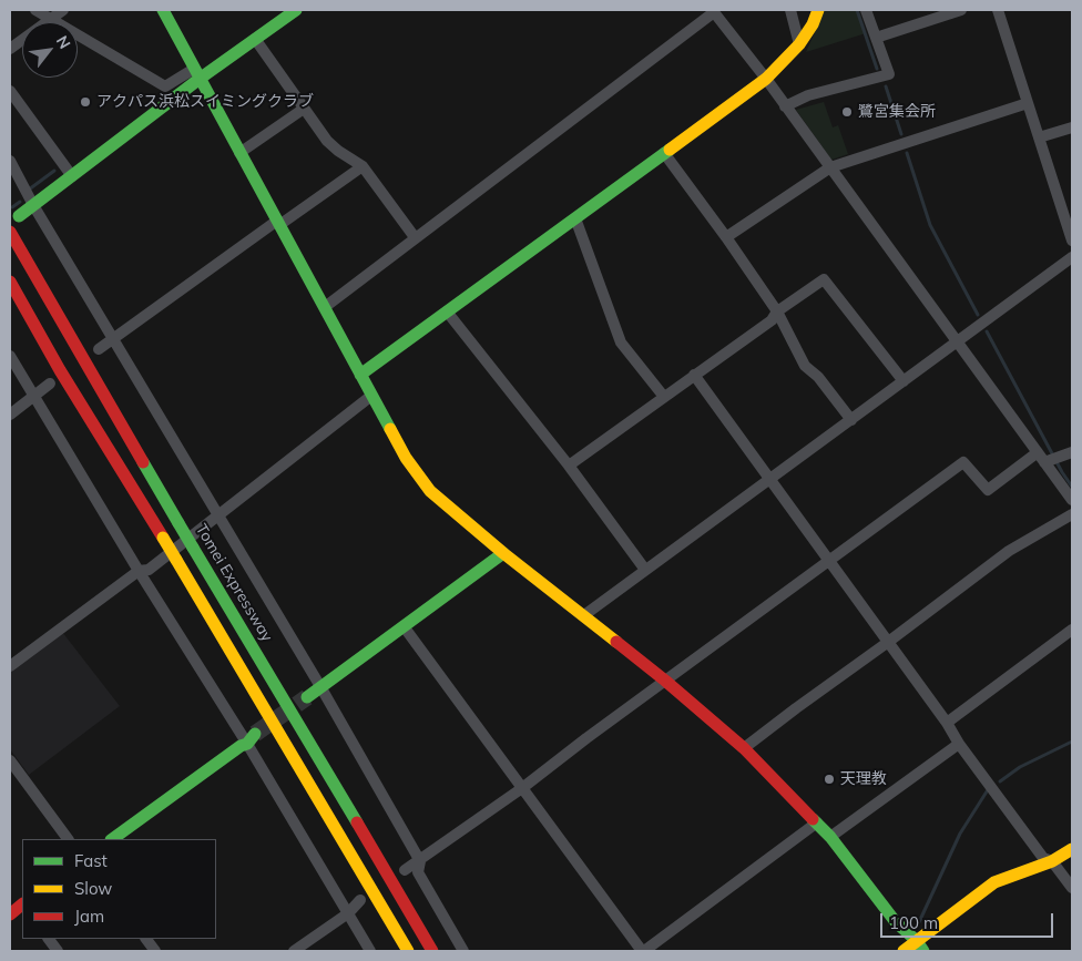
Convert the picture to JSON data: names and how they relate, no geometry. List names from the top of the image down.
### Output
{
  "streets": {
    "main road": ["Tomei Expressway"]
  },
  "places": ["アクパス浜松スイミングクラブ", "鷺宮集会所", "天理教"],
  "legend": ["Fast", "Slow", "Jam"],
  "scale_bar": "100 m",
  "north": "top right"
}
